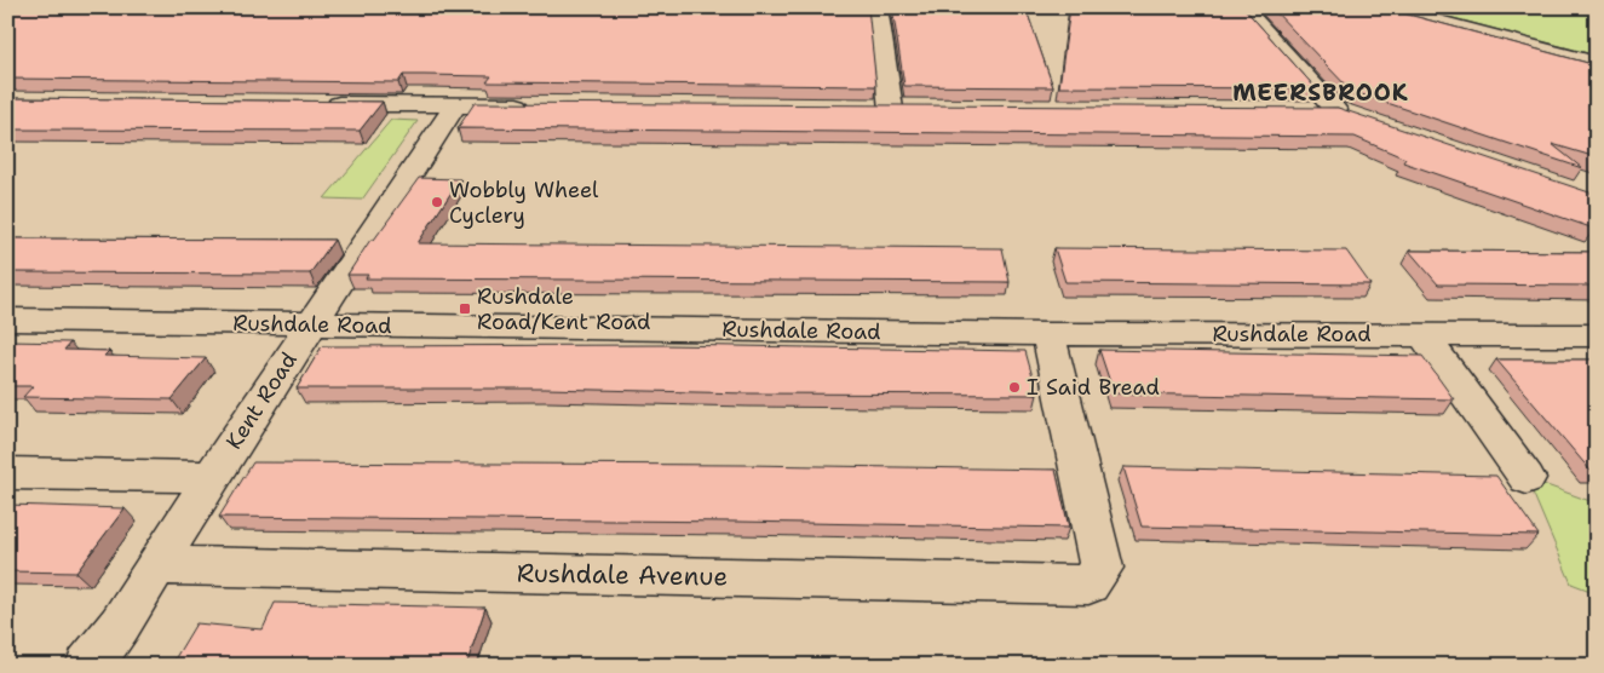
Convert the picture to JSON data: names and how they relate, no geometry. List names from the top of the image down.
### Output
{
  "streets": {
    "street": ["Rushdale Road", "Kent Road", "Rushdale Avenue"]
  },
  "crossings": [
    ["Rushdale Road", "Kent Road"],
    ["Rushdale Road", "Rushdale Avenue"],
    ["Kent Road", "Rushdale Avenue"]
  ],
  "districts": ["MEERSBROOK"],
  "places": {
    "other": ["Wobbly Wheel Cyclery", "I Said Bread"],
    "transit": ["Rushdale Road/Kent Road"]
  }
}
